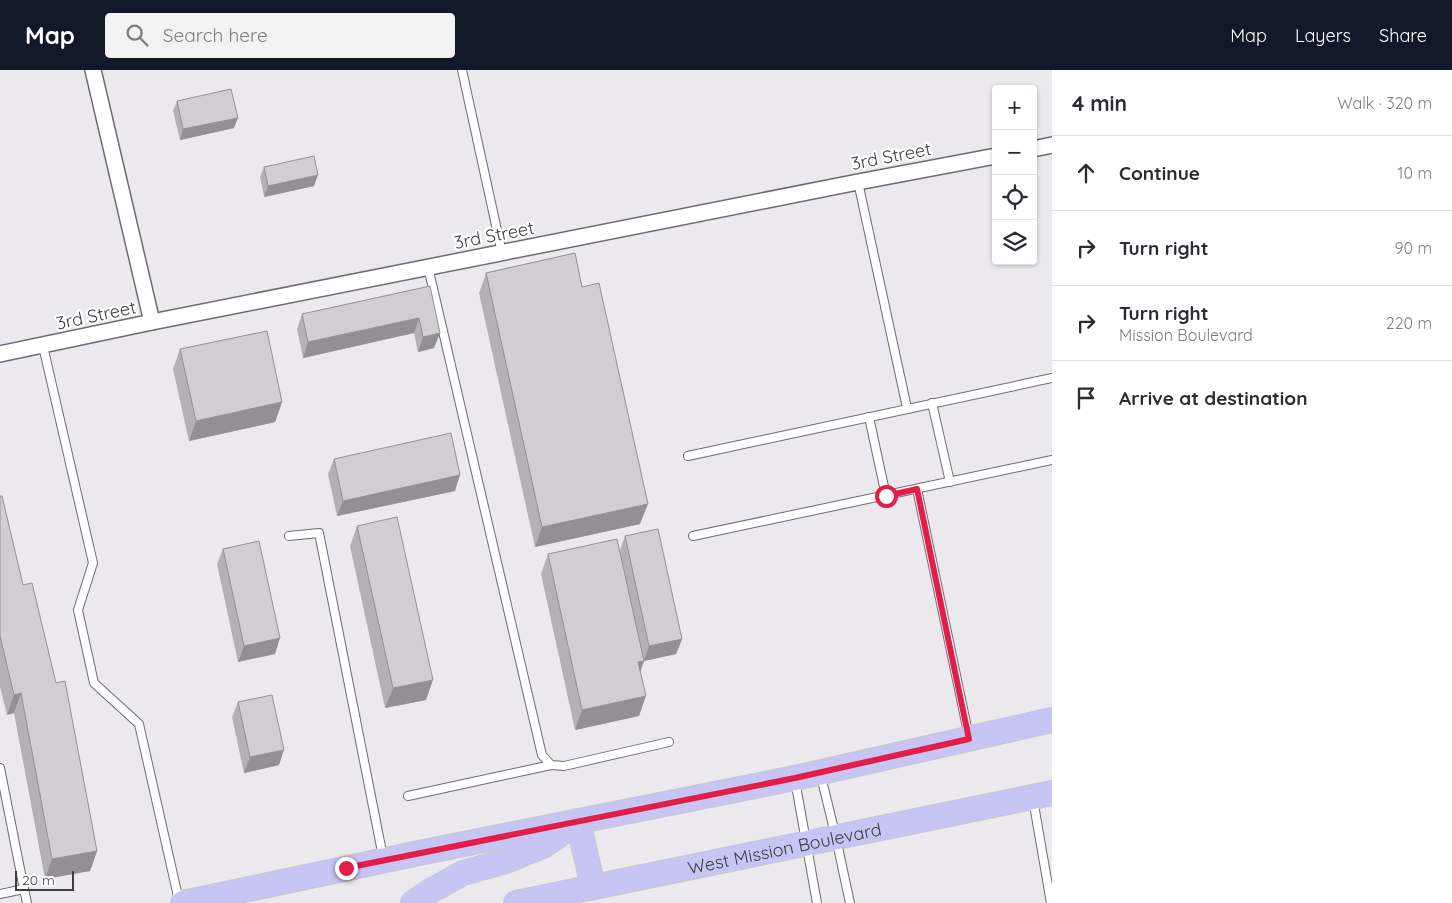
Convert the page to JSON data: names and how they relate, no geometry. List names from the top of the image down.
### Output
{
  "streets": {
    "main road": ["West Mission Boulevard"],
    "street": ["3rd Street"]
  },
  "scale_bar": "20 m",
  "page": {
    "header": "Map",
    "search": "Search here",
    "nav": ["Map", "Layers", "Share"],
    "heading": ["4 min", "Walk · 320 m"],
    "map_buttons": ["+", "−"],
    "list": [
      ["Continue", "10 m"],
      ["Turn right", "90 m"],
      ["Turn right", "Mission Boulevard", "220 m"],
      "Arrive at destination"
    ],
    "scale": "20 m"
  }
}
